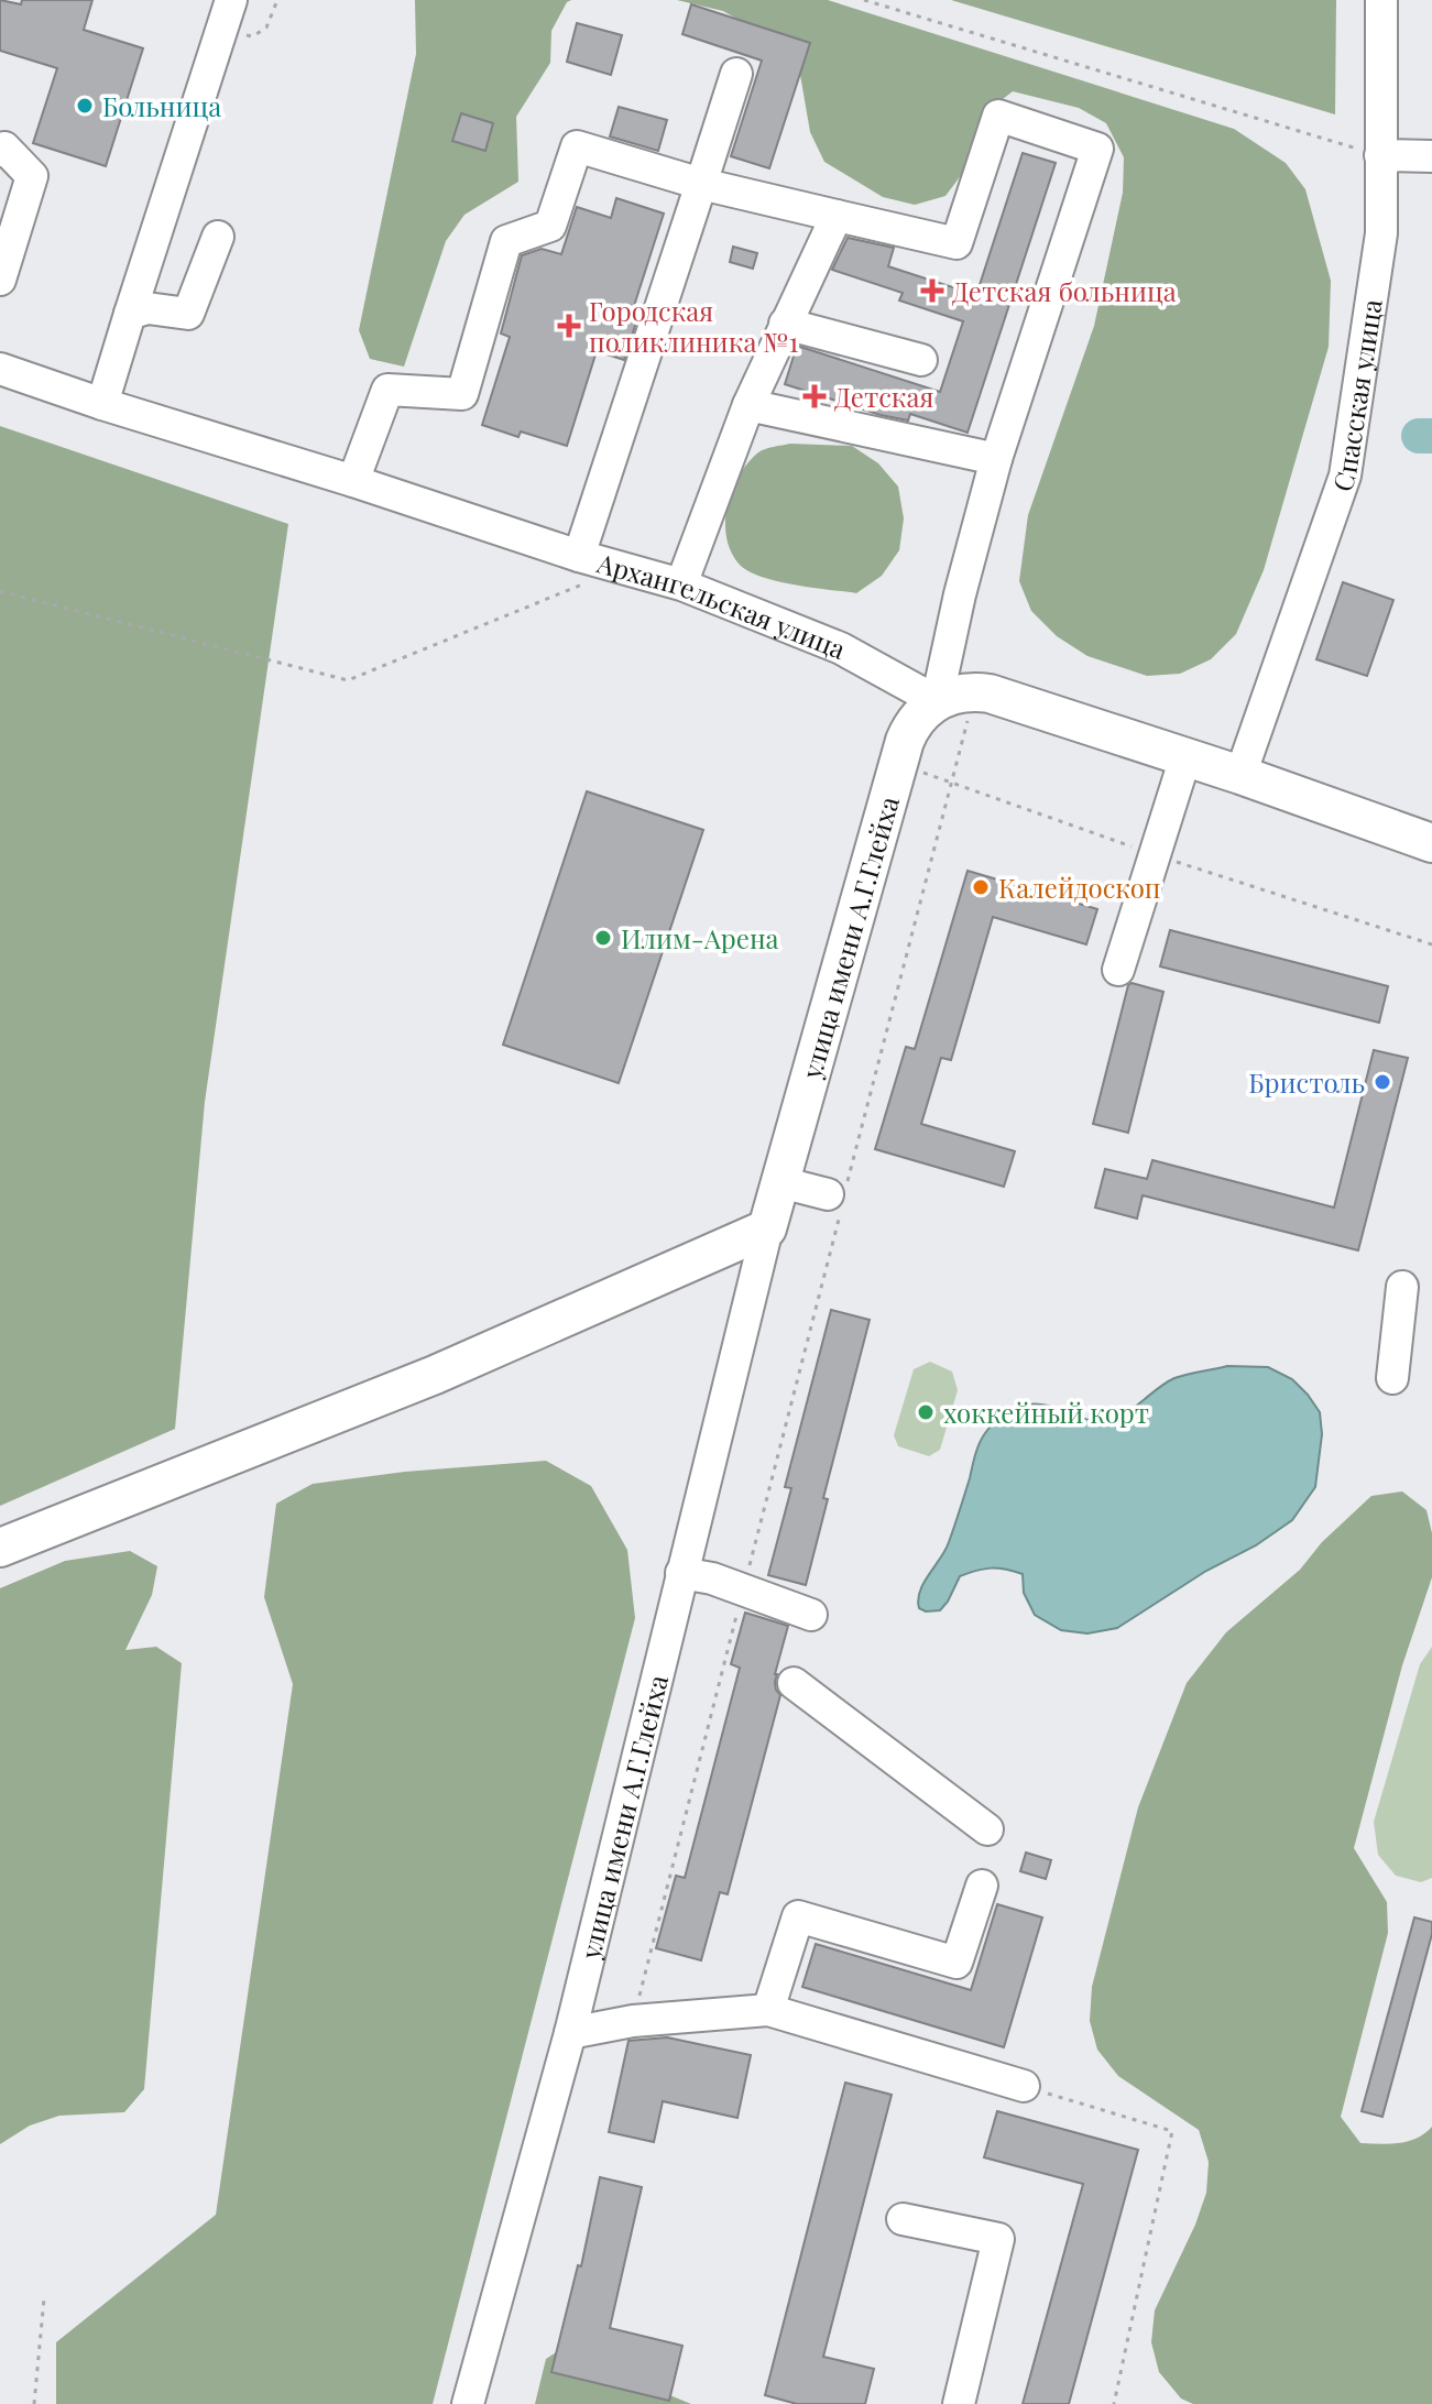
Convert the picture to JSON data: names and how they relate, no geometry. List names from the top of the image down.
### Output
{
  "streets": {
    "main road": ["улица имени А.Г.Глейха"],
    "street": ["Спасская улица", "Архангельская улица"]
  },
  "crossings": [
    ["Архангельская улица", "улица имени А.Г.Глейха"]
  ],
  "places": {
    "other": [
      "Больница",
      "Калейдоскоп",
      "Илим-Арена",
      "Бристоль",
      "хоккейный корт"
    ],
    "health": ["Детская больница", "Городская поликлиника №1", "Детская"]
  }
}
